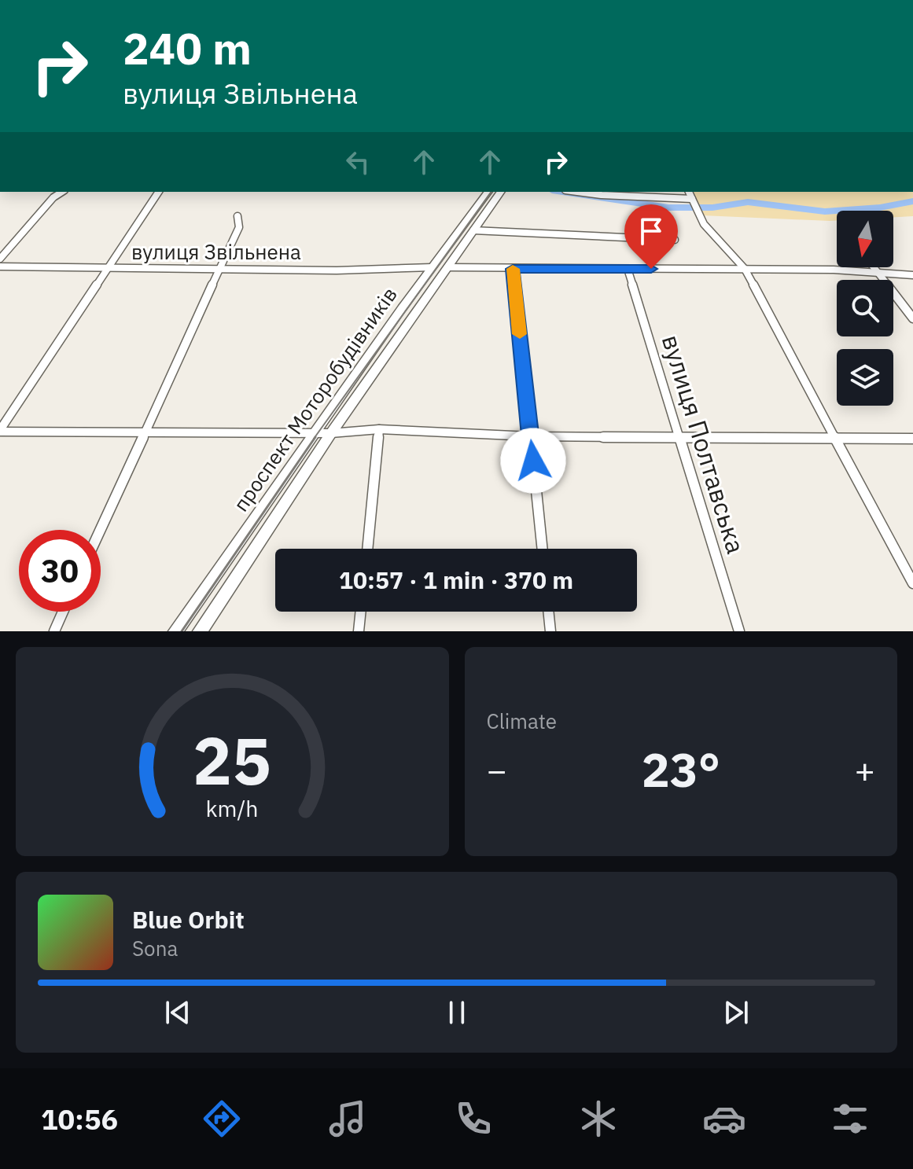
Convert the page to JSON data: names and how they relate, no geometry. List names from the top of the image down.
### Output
{
  "streets": {
    "main road": ["проспект Моторобудівників"],
    "street": ["вулиця Звільнена", "вулиця Полтавська"]
  },
  "crossings": [
    ["вулиця Звільнена", "проспект Моторобудівників"]
  ],
  "north": "bottom",
  "page": {
    "turn": ["240 m", "вулиця Звільнена"],
    "limit": "30",
    "trip": "10:57 · 1 min · 370 m",
    "tile": "Climate",
    "heat": ["−", "23°", "+"],
    "song": ["Blue Orbit", "Sona"],
    "tabs": "10:56",
    "gauge": ["25", "km/h"]
  }
}
